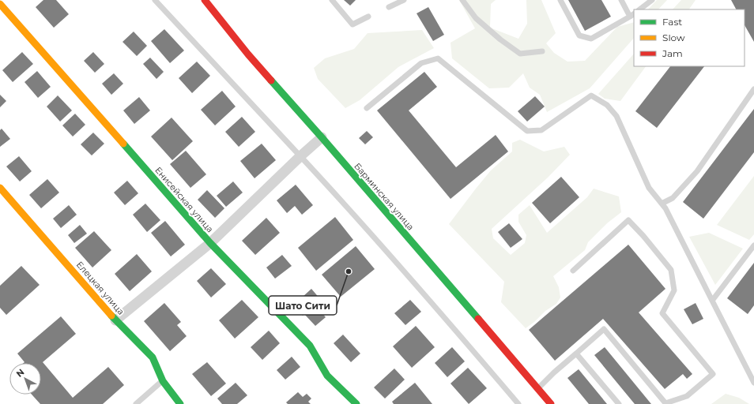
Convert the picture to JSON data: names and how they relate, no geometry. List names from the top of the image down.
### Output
{
  "streets": {
    "street": ["Барминская улица", "Енисейская улица", "Елецкая улица"]
  },
  "places": ["Шато Сити"],
  "legend": ["Fast", "Slow", "Jam"],
  "north": "top left"
}
